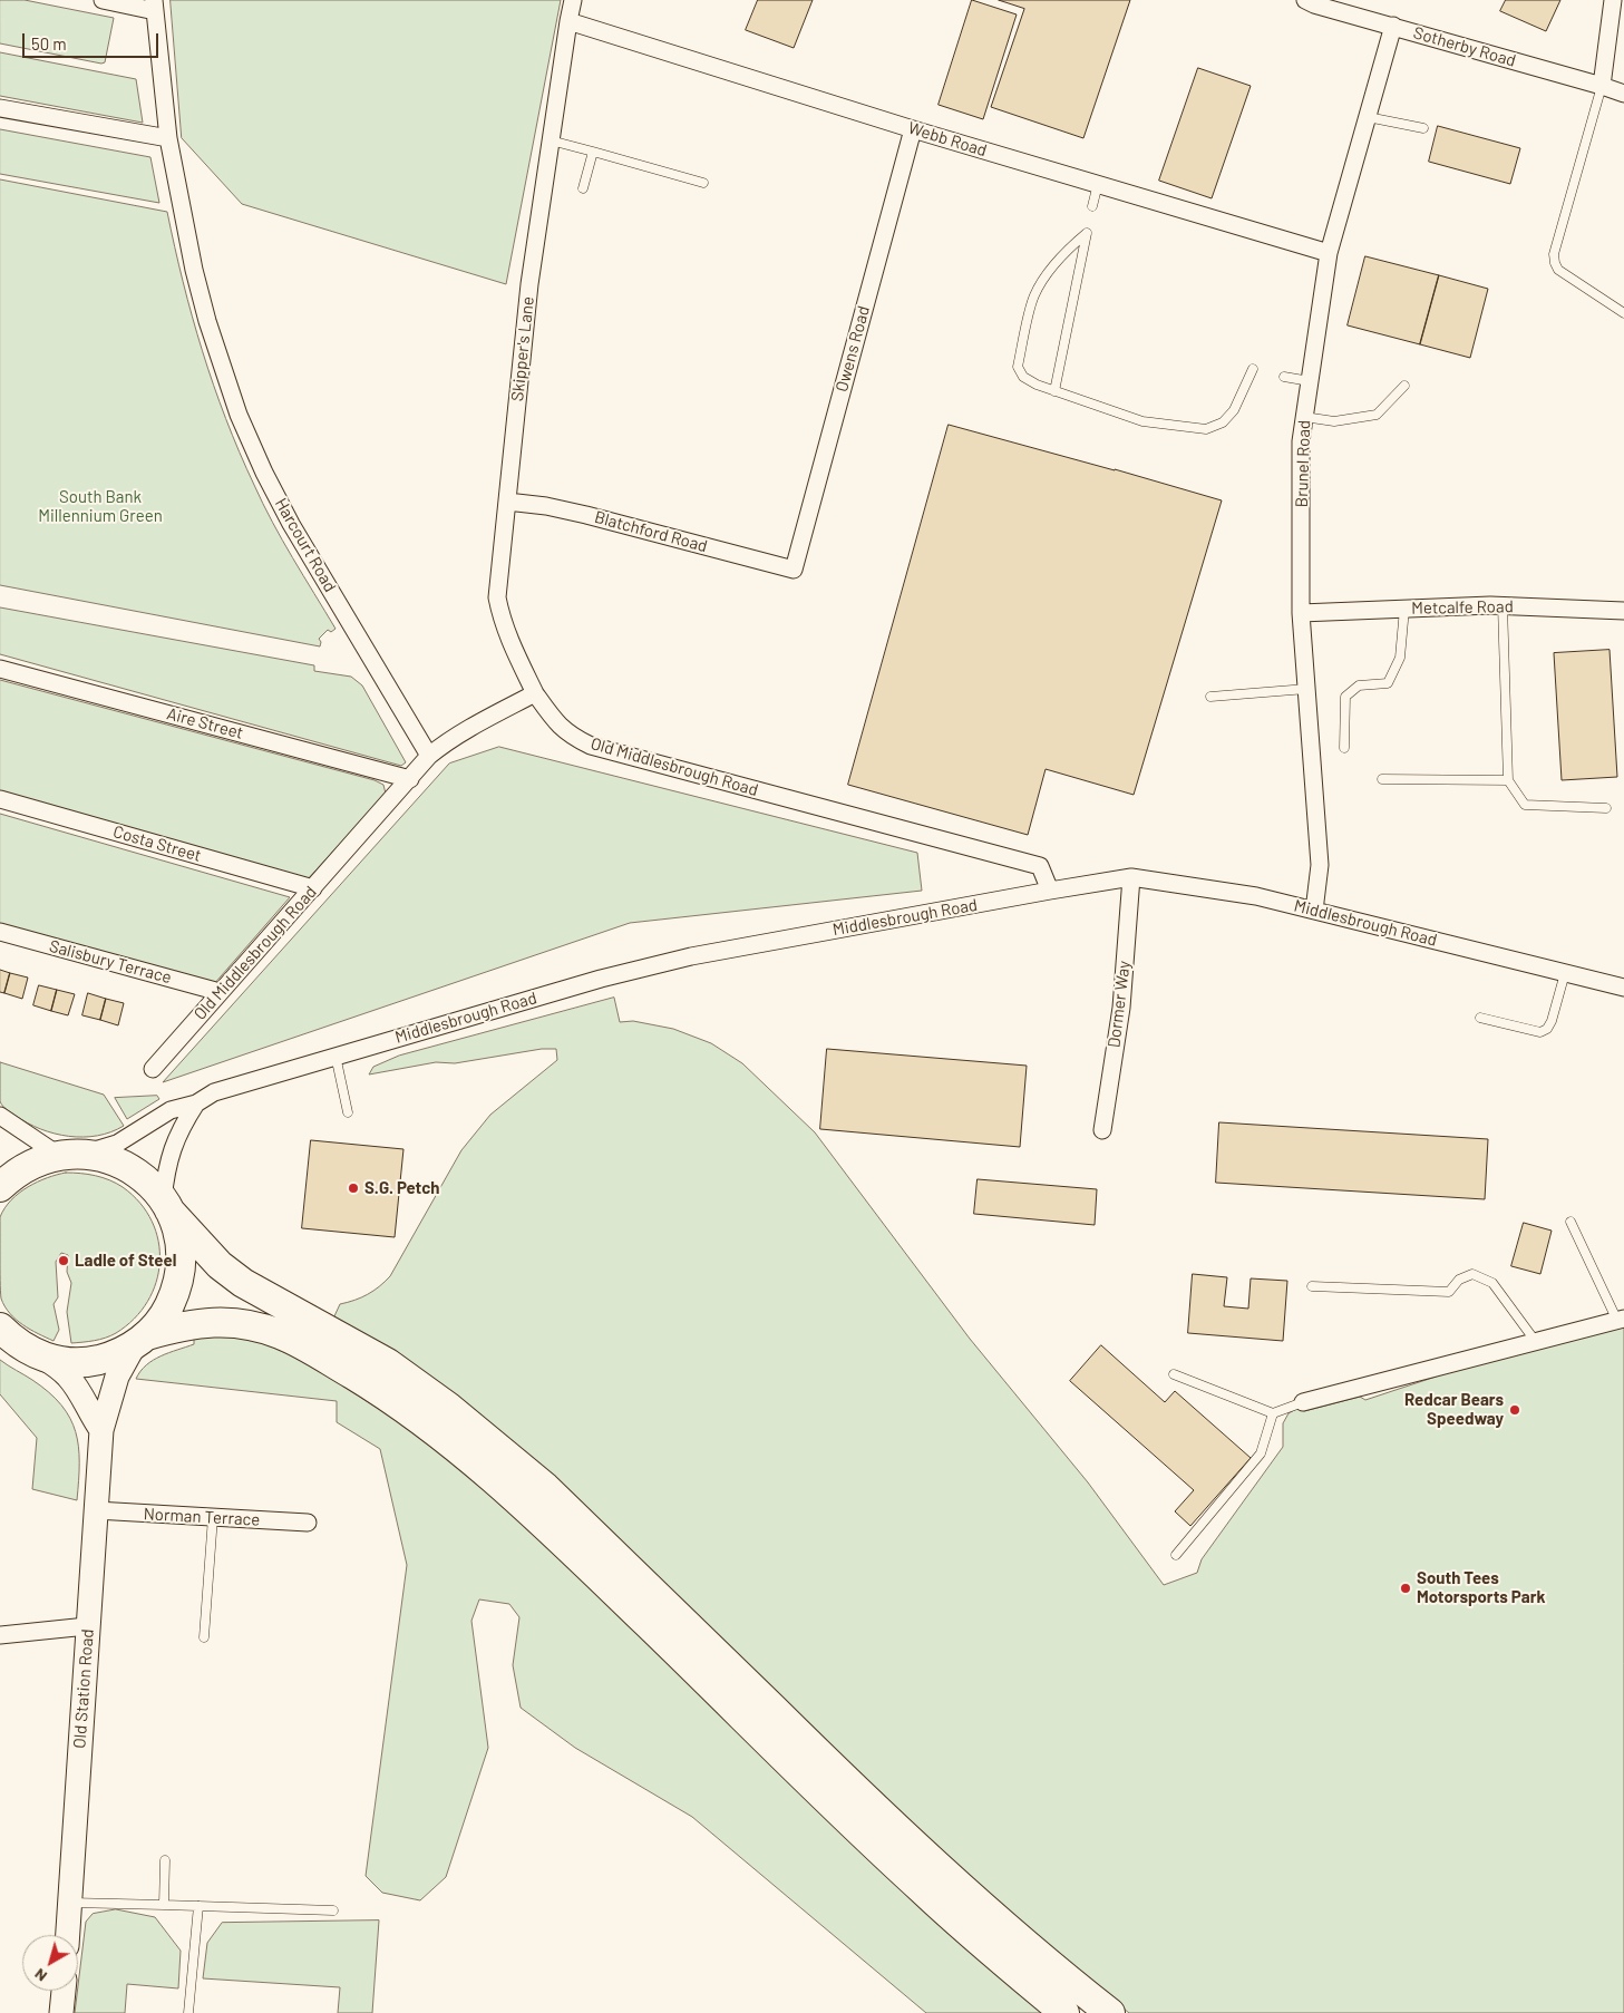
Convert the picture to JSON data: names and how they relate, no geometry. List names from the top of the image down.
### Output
{
  "streets": {
    "main road": ["Old Station Road"],
    "street": [
      "Sotherby Road",
      "Webb Road",
      "Skipper's Lane",
      "Owens Road",
      "Brunel Road",
      "Blatchford Road",
      "Harcourt Road",
      "Metcalfe Road",
      "Aire Street",
      "Old Middlesbrough Road",
      "Costa Street",
      "Middlesbrough Road",
      "Salisbury Terrace",
      "Dormer Way",
      "Norman Terrace"
    ]
  },
  "crossings": [
    ["Sotherby Road", "Brunel Road"],
    ["Webb Road", "Skipper's Lane"],
    ["Webb Road", "Owens Road"],
    ["Webb Road", "Brunel Road"],
    ["Skipper's Lane", "Blatchford Road"],
    ["Skipper's Lane", "Old Middlesbrough Road"],
    ["Owens Road", "Blatchford Road"],
    ["Brunel Road", "Metcalfe Road"],
    ["Brunel Road", "Middlesbrough Road"],
    ["Harcourt Road", "Old Middlesbrough Road"],
    ["Aire Street", "Old Middlesbrough Road"],
    ["Old Middlesbrough Road", "Costa Street"],
    ["Old Middlesbrough Road", "Middlesbrough Road"],
    ["Old Middlesbrough Road", "Salisbury Terrace"],
    ["Middlesbrough Road", "Dormer Way"],
    ["Norman Terrace", "Old Station Road"]
  ],
  "parks": ["South Bank Millennium Green"],
  "places": [
    "S.G. Petch",
    "Ladle of Steel",
    "Redcar Bears Speedway",
    "South Tees Motorsports Park"
  ],
  "scale_bar": "50 m",
  "north": "bottom left"
}
